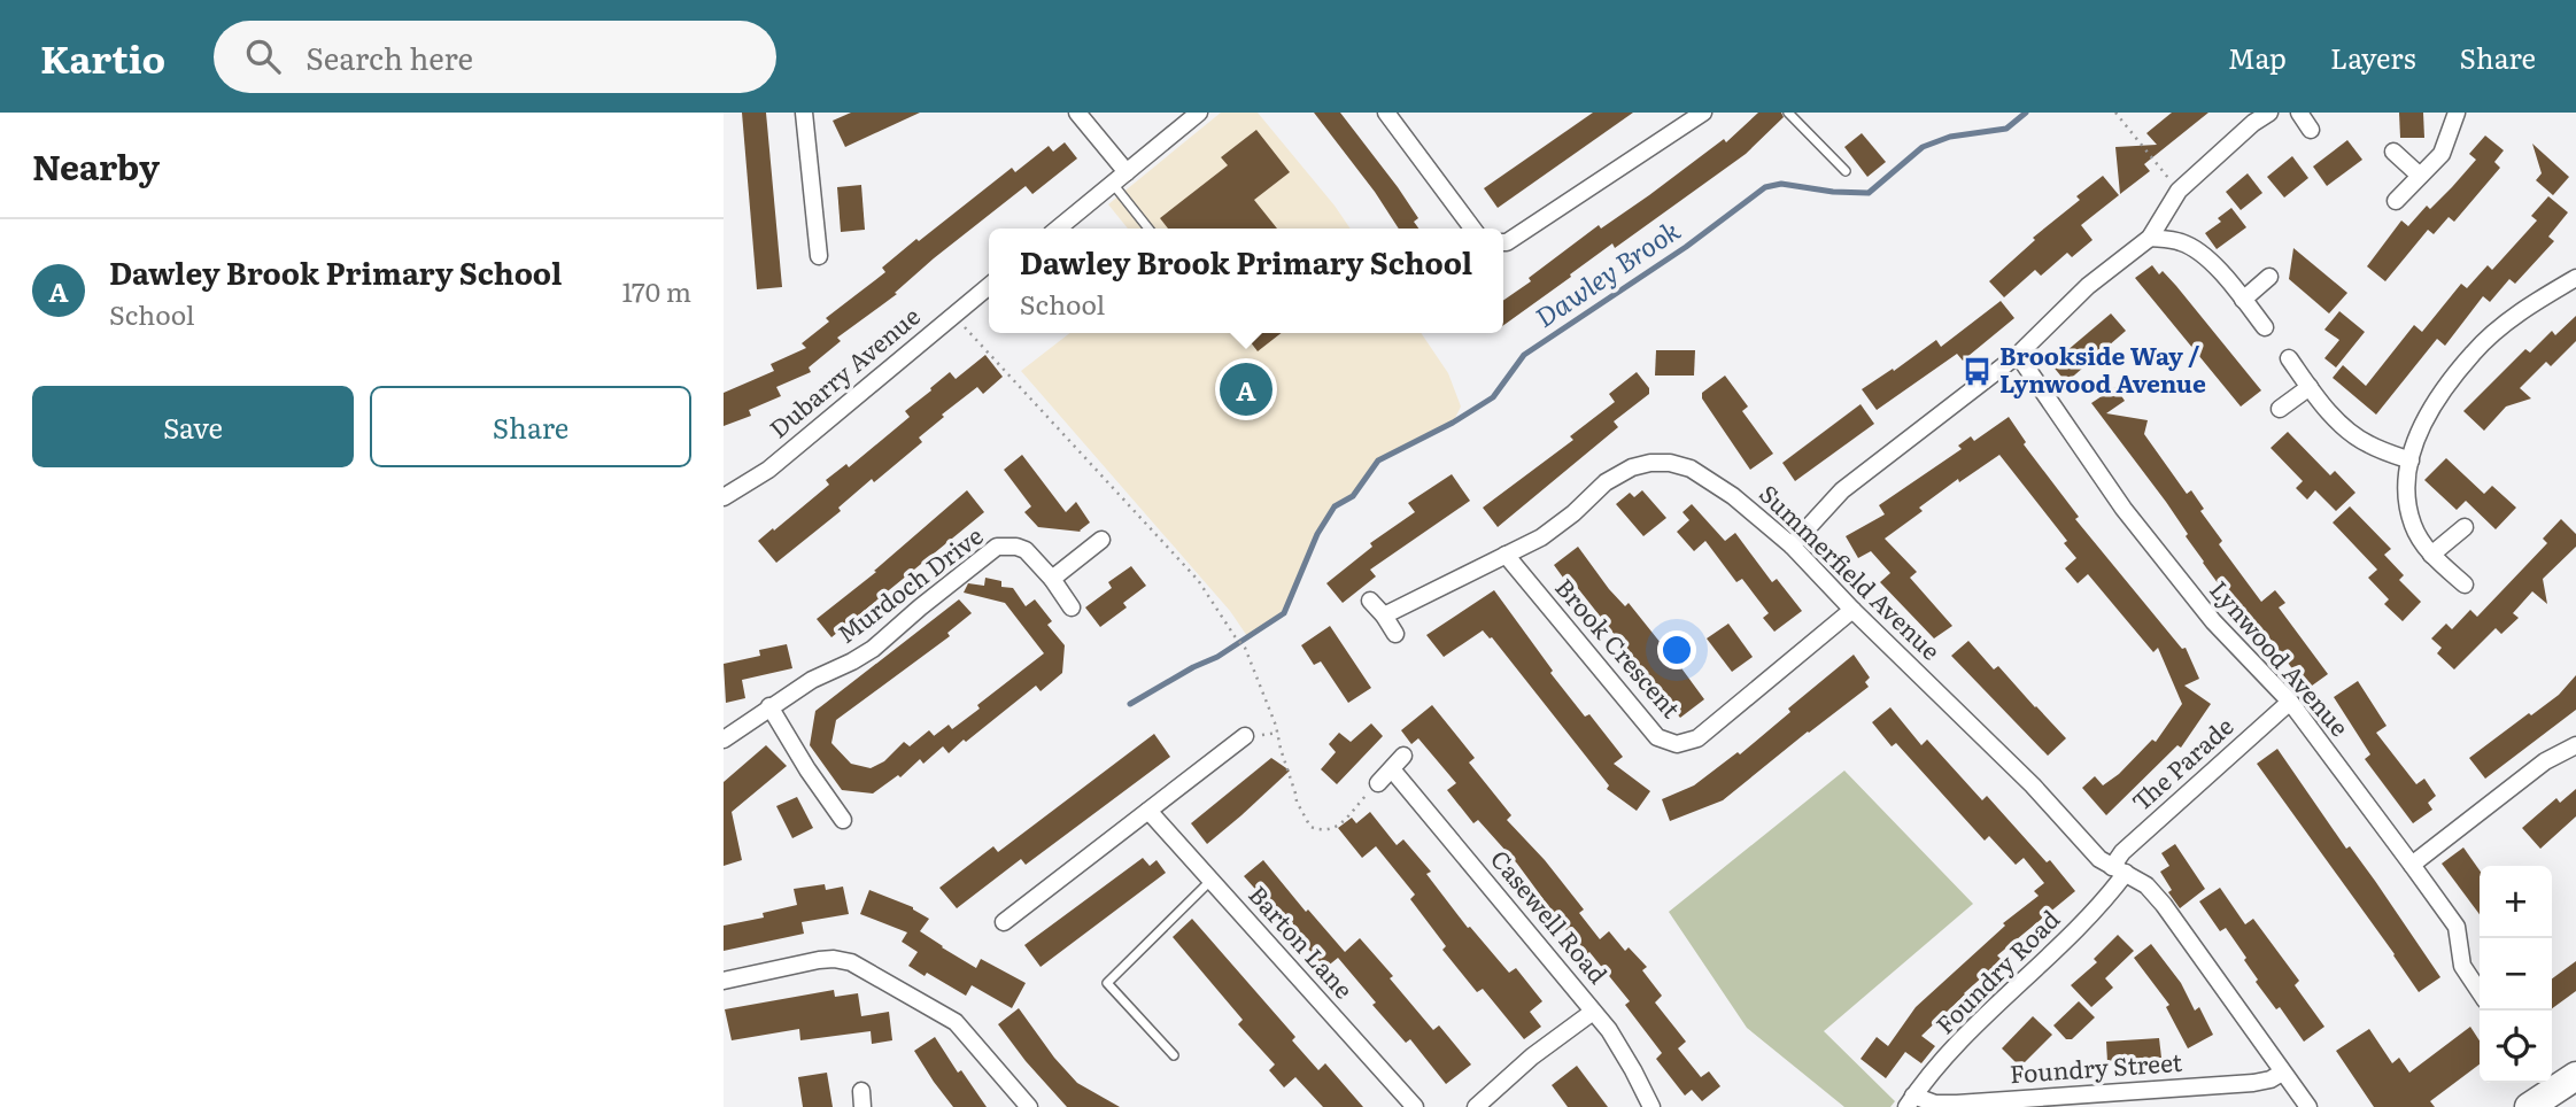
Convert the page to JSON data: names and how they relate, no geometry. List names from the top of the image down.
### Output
{
  "streets": {
    "street": [
      "Dubarry Avenue",
      "Summerfield Avenue",
      "Murdoch Drive",
      "Brook Crescent",
      "Lynwood Avenue",
      "The Parade",
      "Casewell Road",
      "Barton Lane",
      "Foundry Road",
      "Foundry Street"
    ]
  },
  "crossings": [
    ["Summerfield Avenue", "Brook Crescent"],
    ["Summerfield Avenue", "The Parade"],
    ["Summerfield Avenue", "Foundry Road"],
    ["Lynwood Avenue", "The Parade"],
    ["The Parade", "Foundry Road"],
    ["Foundry Road", "Foundry Street"]
  ],
  "water": ["Dawley Brook"],
  "places": {
    "bus stop": ["Brookside Way / Lynwood Avenue"]
  },
  "page": {
    "header": "Kartio",
    "search": "Search here",
    "nav": ["Map", "Layers", "Share"],
    "heading": "Nearby",
    "list": [
      {
        "mark": "A",
        "name": "Dawley Brook Primary School",
        "note": "School",
        "value": "170 m"
      }
    ],
    "popup": ["Dawley Brook Primary School", "School"],
    "pins": "A",
    "buttons": ["Save", "Share"],
    "map_buttons": ["+", "−"]
  }
}
